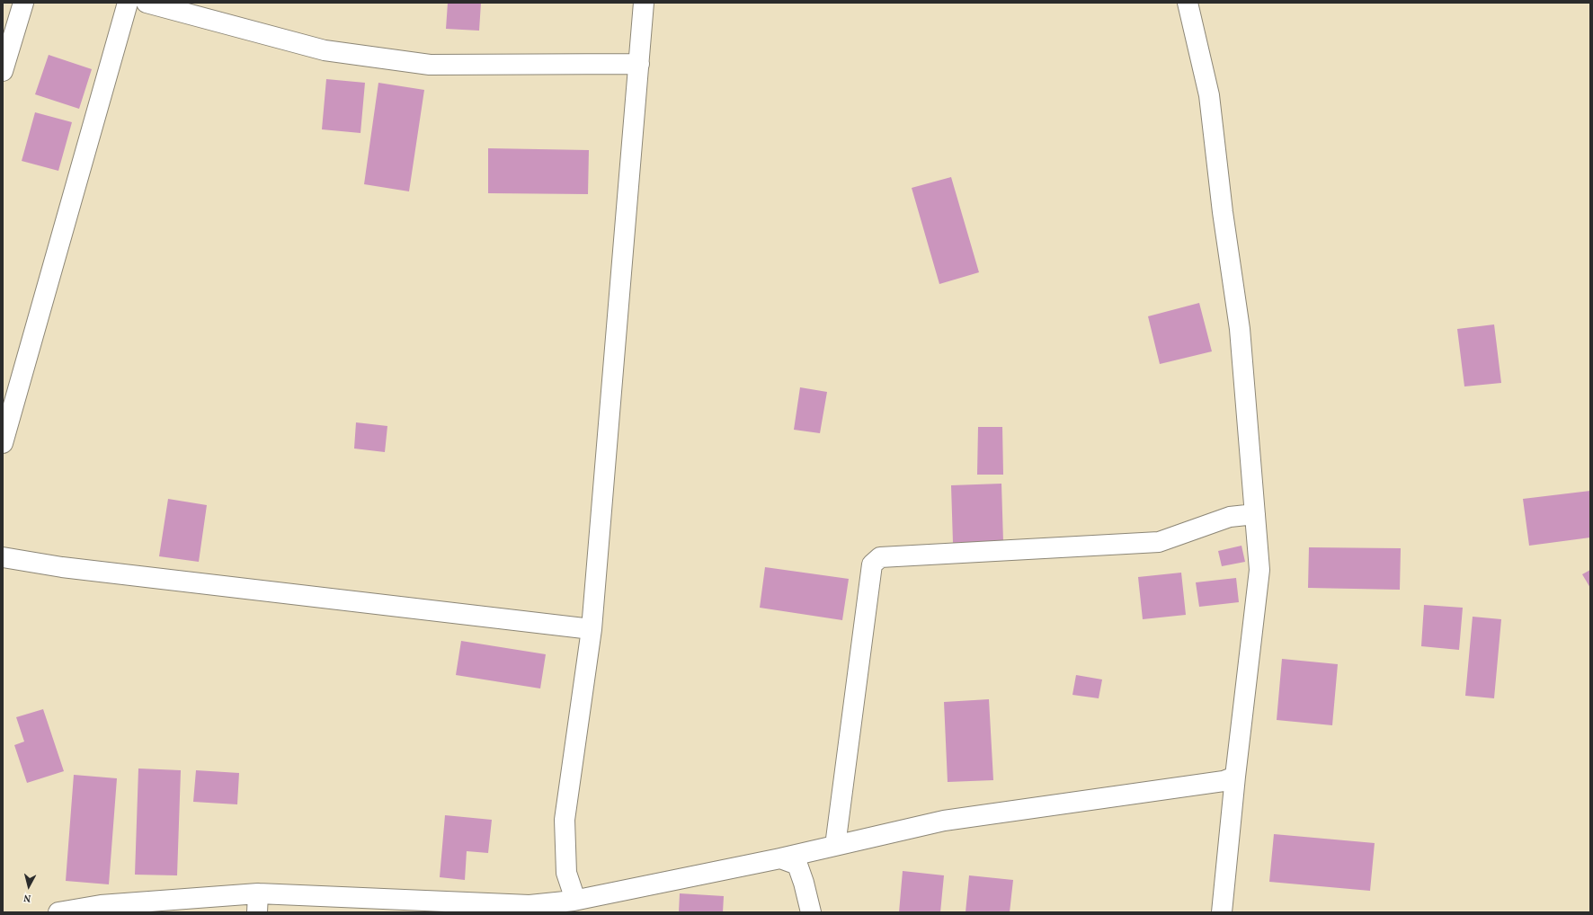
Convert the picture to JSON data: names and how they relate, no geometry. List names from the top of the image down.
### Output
{
  "north": "bottom"
}
